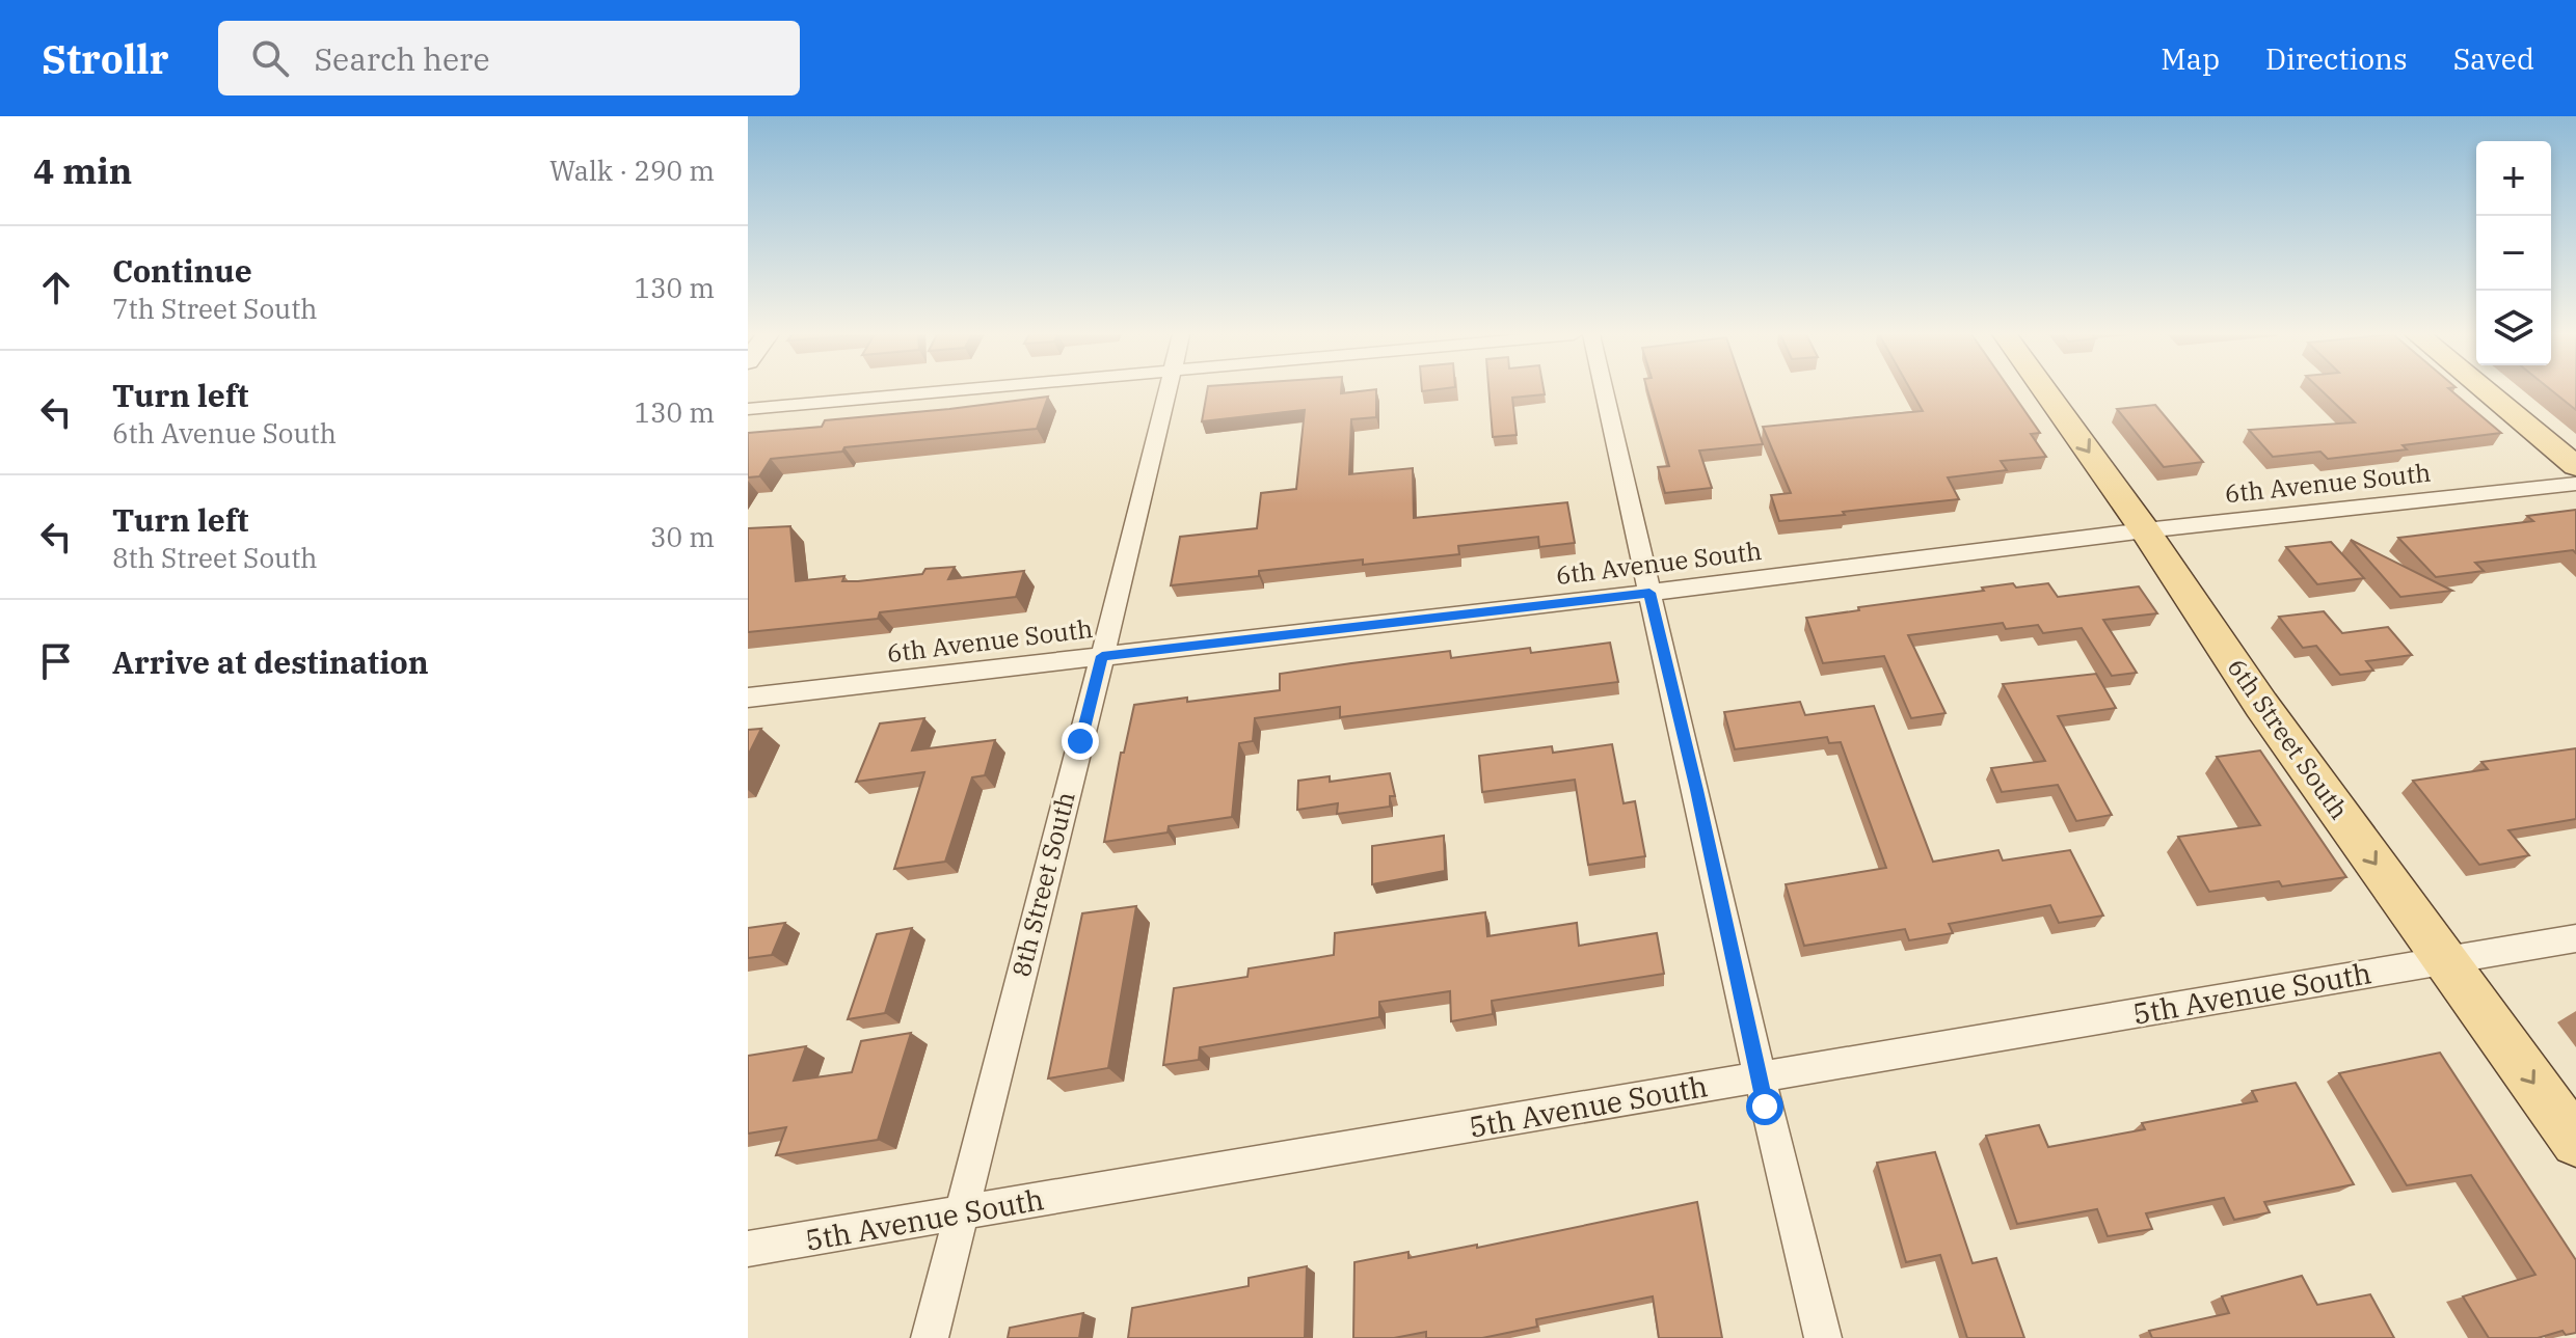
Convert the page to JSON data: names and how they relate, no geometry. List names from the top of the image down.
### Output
{
  "streets": {
    "main road": ["6th Street South"],
    "street": ["6th Avenue South", "8th Street South", "5th Avenue South"]
  },
  "crossings": [
    ["6th Avenue South", "6th Street South"],
    ["6th Avenue South", "8th Street South"],
    ["6th Street South", "5th Avenue South"],
    ["8th Street South", "5th Avenue South"]
  ],
  "one_way": ["6th Street South"],
  "page": {
    "header": "Strollr",
    "search": "Search here",
    "nav": ["Map", "Directions", "Saved"],
    "heading": ["4 min", "Walk · 290 m"],
    "map_buttons": ["+", "−"],
    "list": [
      ["Continue", "7th Street South", "130 m"],
      ["Turn left", "6th Avenue South", "130 m"],
      ["Turn left", "8th Street South", "30 m"],
      "Arrive at destination"
    ]
  }
}
